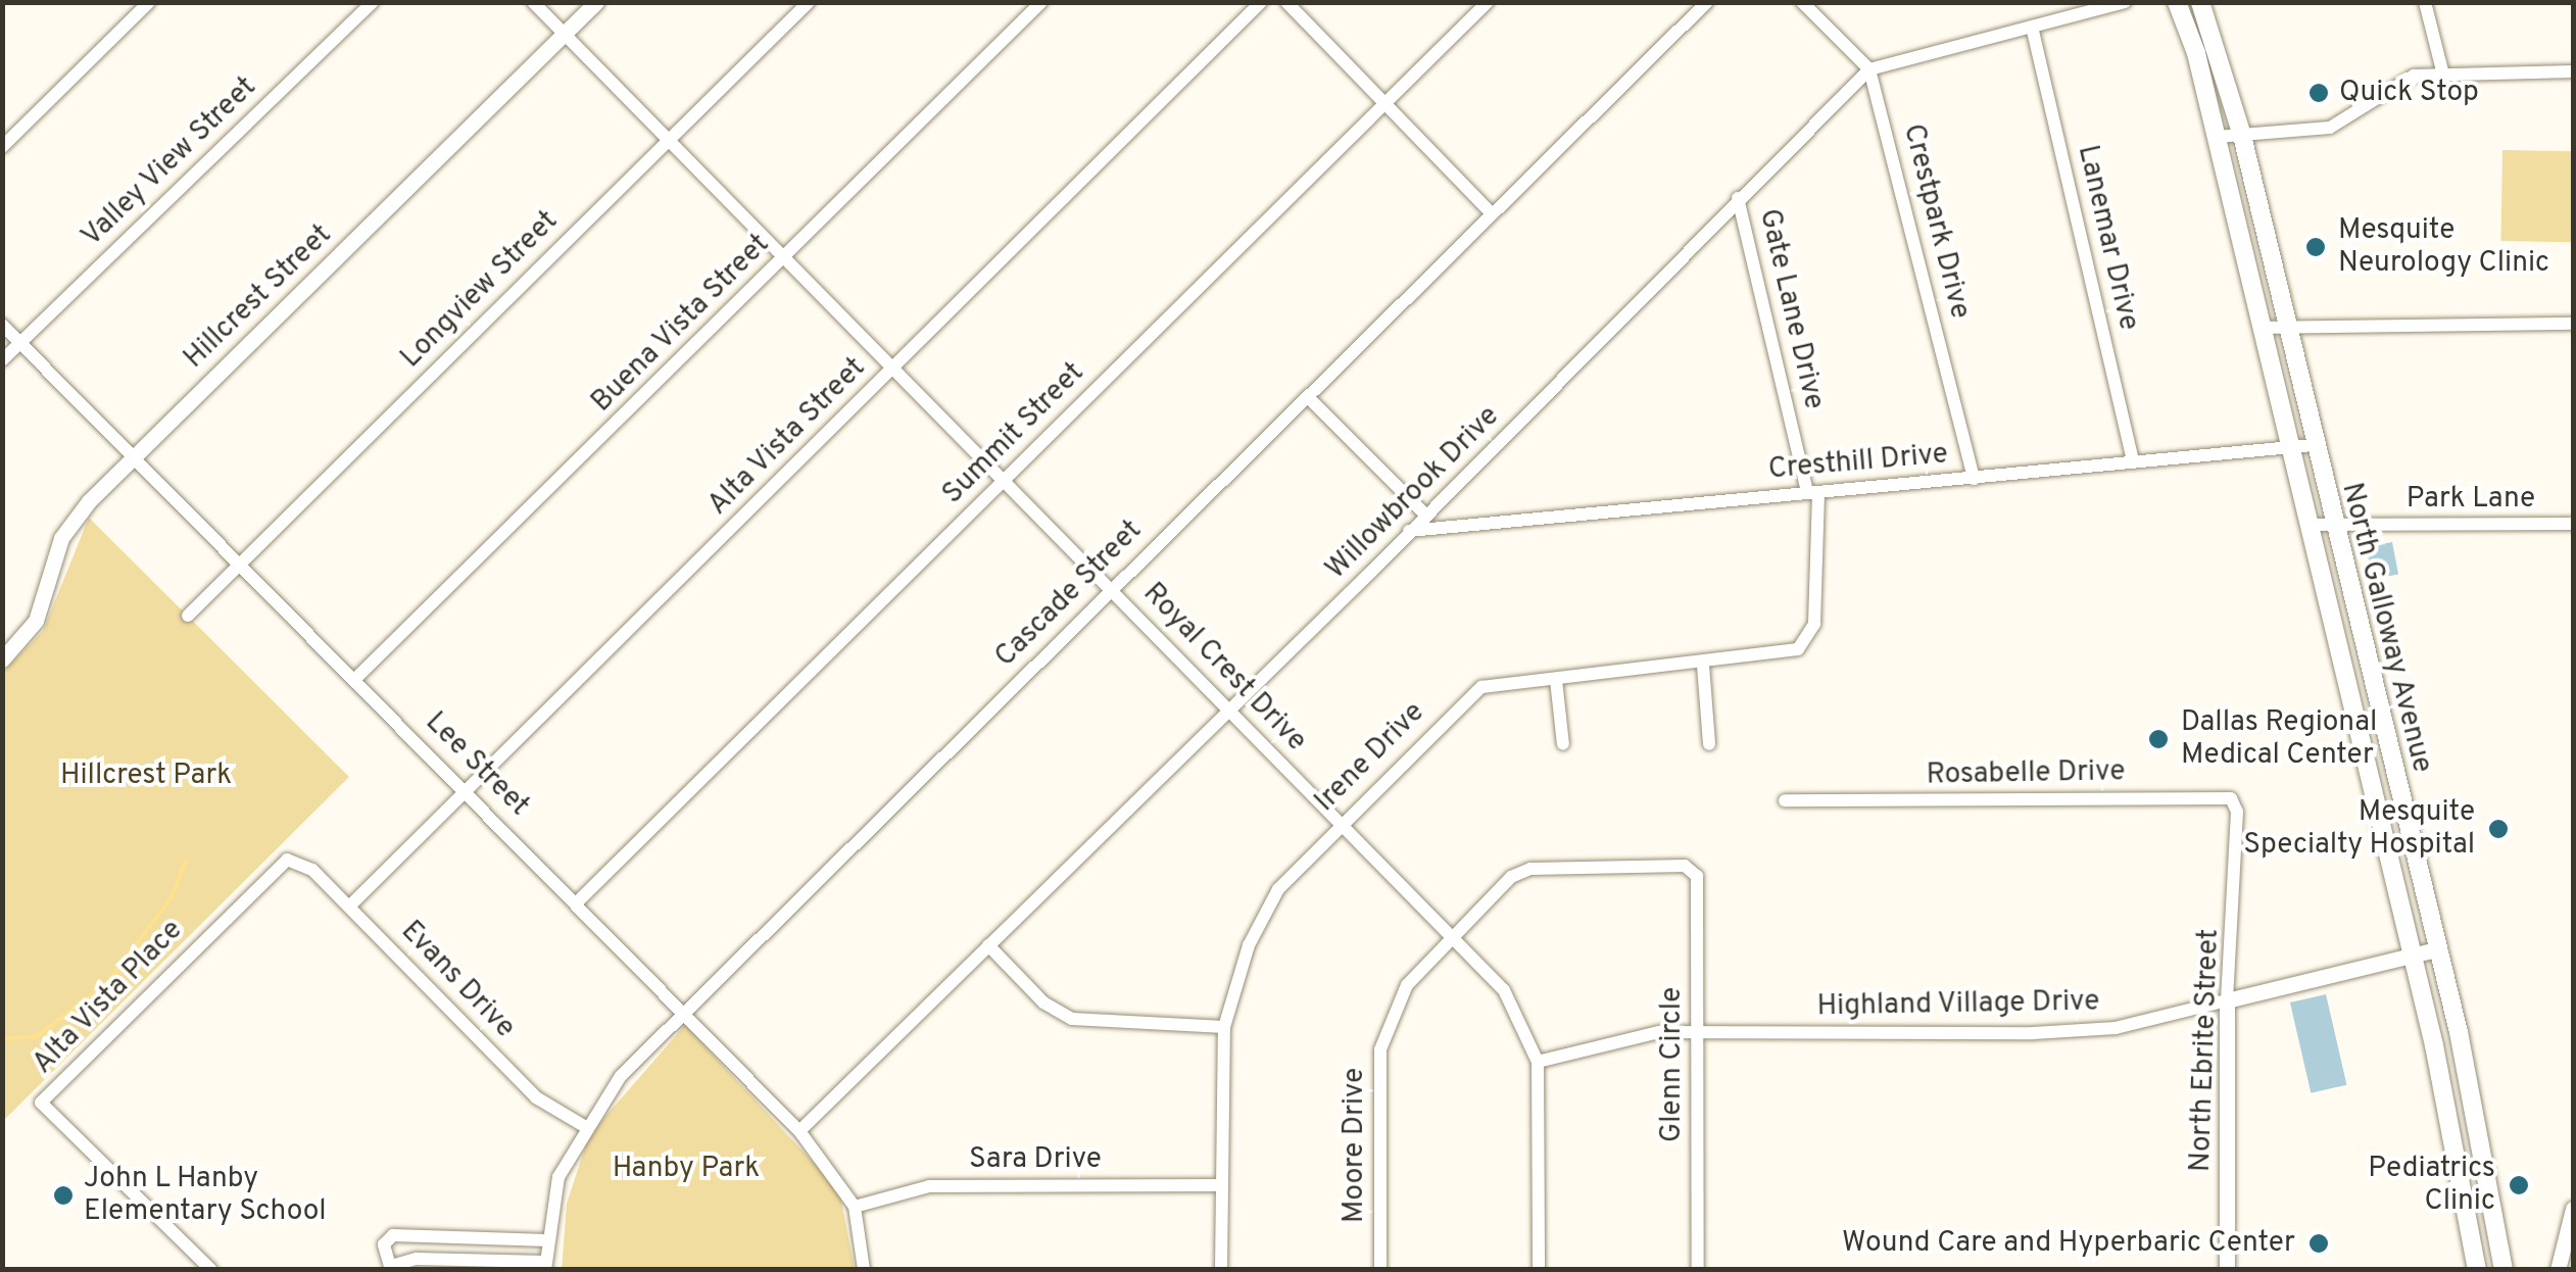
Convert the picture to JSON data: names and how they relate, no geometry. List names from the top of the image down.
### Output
{
  "streets": {
    "main road": ["North Galloway Avenue"],
    "street": [
      "Valley View Street",
      "Crestpark Drive",
      "Lanemar Drive",
      "Longview Street",
      "Hillcrest Street",
      "Gate Lane Drive",
      "Buena Vista Street",
      "Summit Street",
      "Alta Vista Street",
      "Cresthill Drive",
      "Willowbrook Drive",
      "Park Lane",
      "Cascade Street",
      "Royal Crest Drive",
      "Irene Drive",
      "Lee Street",
      "Rosabelle Drive",
      "Evans Drive",
      "Alta Vista Place",
      "Highland Village Drive",
      "North Ebrite Street",
      "Glenn Circle",
      "Moore Drive",
      "Sara Drive"
    ]
  },
  "crossings": [
    ["Valley View Street", "Lee Street"],
    ["Crestpark Drive", "Cresthill Drive"],
    ["Crestpark Drive", "Willowbrook Drive"],
    ["Lanemar Drive", "Cresthill Drive"],
    ["Lanemar Drive", "Willowbrook Drive"],
    ["Longview Street", "Royal Crest Drive"],
    ["Longview Street", "Lee Street"],
    ["Hillcrest Street", "Royal Crest Drive"],
    ["Hillcrest Street", "Lee Street"],
    ["Gate Lane Drive", "Cresthill Drive"],
    ["Gate Lane Drive", "Willowbrook Drive"],
    ["Gate Lane Drive", "Irene Drive"],
    ["Buena Vista Street", "Royal Crest Drive"],
    ["Buena Vista Street", "Lee Street"],
    ["Summit Street", "Royal Crest Drive"],
    ["Summit Street", "Lee Street"],
    ["Alta Vista Street", "Royal Crest Drive"],
    ["Alta Vista Street", "Lee Street"],
    ["Alta Vista Street", "Evans Drive"],
    ["Cresthill Drive", "Willowbrook Drive"],
    ["Cresthill Drive", "North Galloway Avenue"],
    ["Willowbrook Drive", "Royal Crest Drive"],
    ["Willowbrook Drive", "Lee Street"],
    ["Park Lane", "North Galloway Avenue"],
    ["Cascade Street", "Royal Crest Drive"],
    ["Cascade Street", "Lee Street"],
    ["Cascade Street", "Evans Drive"],
    ["North Galloway Avenue", "Highland Village Drive"],
    ["Royal Crest Drive", "Irene Drive"],
    ["Royal Crest Drive", "Highland Village Drive"],
    ["Royal Crest Drive", "Moore Drive"],
    ["Irene Drive", "Sara Drive"],
    ["Lee Street", "Sara Drive"],
    ["Rosabelle Drive", "North Ebrite Street"],
    ["Evans Drive", "Alta Vista Place"],
    ["Highland Village Drive", "North Ebrite Street"],
    ["Highland Village Drive", "Glenn Circle"],
    ["Glenn Circle", "Moore Drive"]
  ],
  "parks": ["Hillcrest Park", "Hanby Park"],
  "places": [
    "Quick Stop",
    "Mesquite Neurology Clinic",
    "Dallas Regional Medical Center",
    "Mesquite Specialty Hospital",
    "Pediatrics Clinic",
    "John L Hanby Elementary School",
    "Wound Care and Hyperbaric Center"
  ]
}
